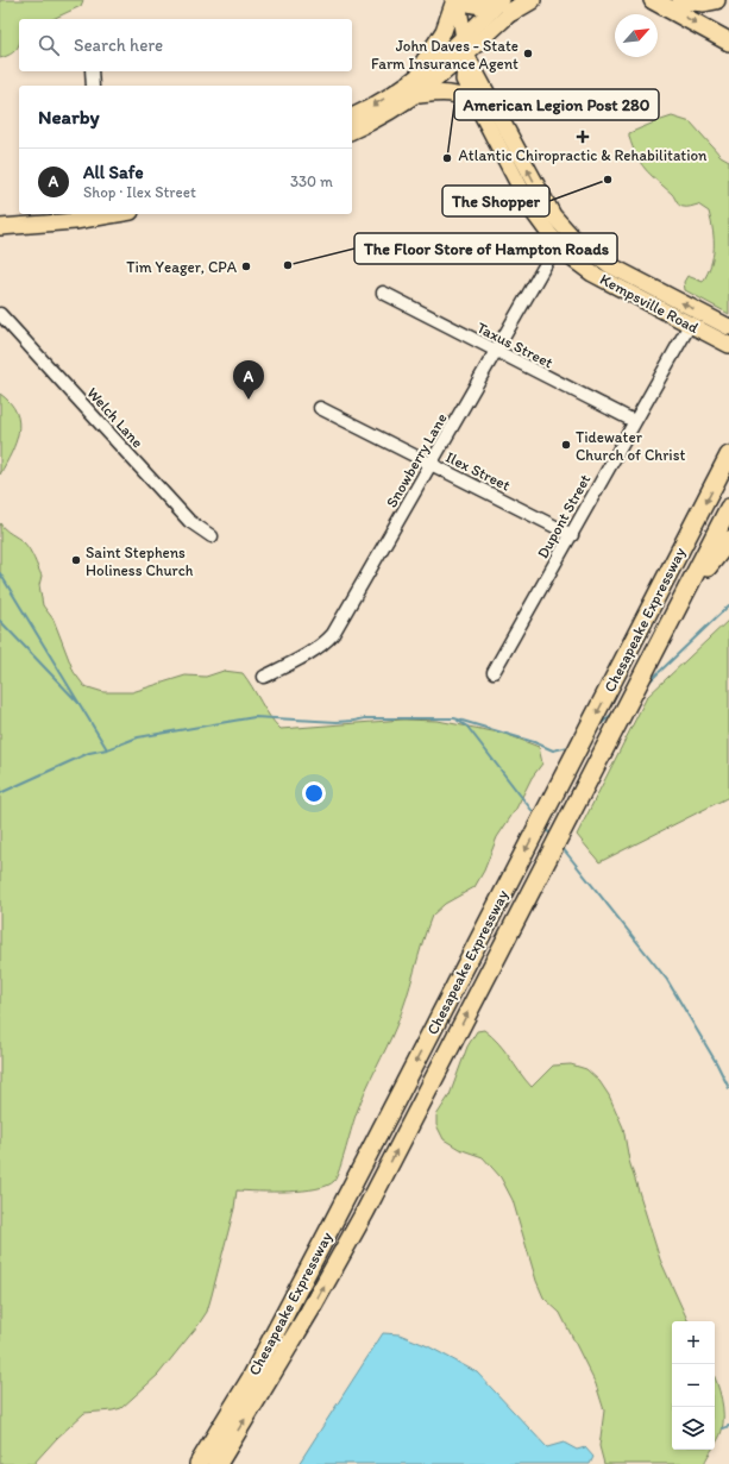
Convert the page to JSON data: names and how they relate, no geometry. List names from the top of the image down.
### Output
{
  "streets": {
    "highway": ["Chesapeake Expressway"],
    "main road": ["Kempsville Road"],
    "street": [
      "Taxus Street",
      "Welch Lane",
      "Snowberry Lane",
      "Ilex Street",
      "Dupont Street"
    ]
  },
  "crossings": [
    ["Kempsville Road", "Snowberry Lane"],
    ["Kempsville Road", "Dupont Street"],
    ["Taxus Street", "Snowberry Lane"],
    ["Taxus Street", "Dupont Street"],
    ["Snowberry Lane", "Ilex Street"],
    ["Ilex Street", "Dupont Street"]
  ],
  "places": {
    "other": [
      "John Daves - State Farm Insurance Agent",
      "American Legion Post 280",
      "The Shopper",
      "The Floor Store of Hampton Roads",
      "Tim Yeager, CPA",
      "Tidewater Church of Christ",
      "Saint Stephens Holiness Church"
    ],
    "health": ["Atlantic Chiropractic & Rehabilitation"]
  },
  "north": "top right",
  "page": {
    "search": "Search here",
    "heading": "Nearby",
    "list": [
      {
        "mark": "A",
        "name": "All Safe",
        "note": "Shop · Ilex Street",
        "value": "330 m"
      }
    ],
    "pins": "A",
    "map_buttons": ["+", "−"]
  }
}
